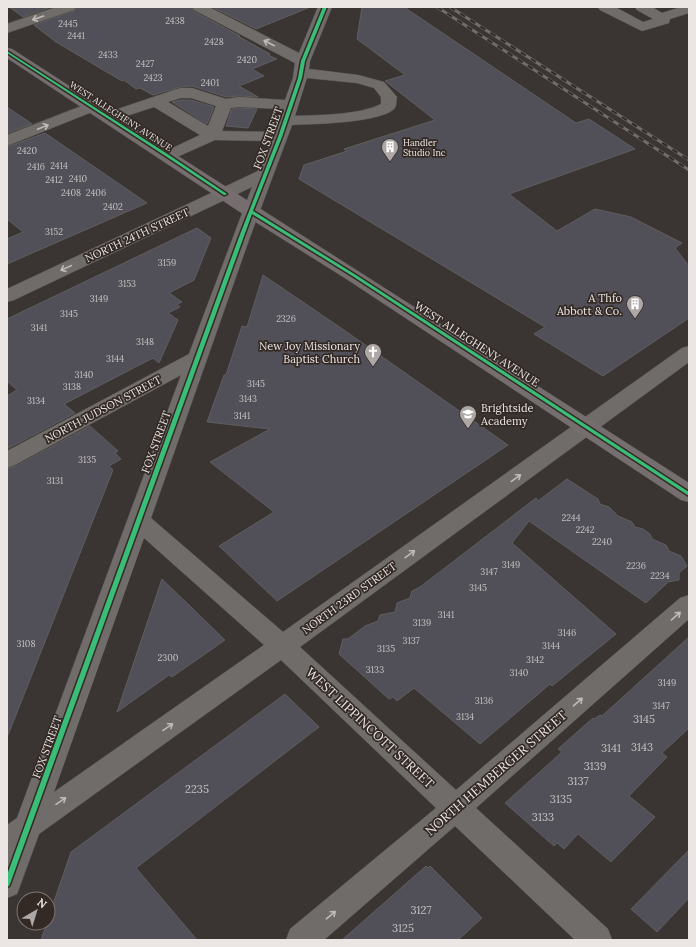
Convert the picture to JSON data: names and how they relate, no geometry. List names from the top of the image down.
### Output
{
  "streets": {
    "main road": ["WEST ALLEGHENY AVENUE"],
    "street": [
      "FOX STREET",
      "NORTH 24TH STREET",
      "NORTH JUDSON STREET",
      "NORTH 23RD STREET",
      "WEST LIPPINCOTT STREET",
      "NORTH HEMBERGER STREET"
    ]
  },
  "crossings": [
    ["WEST ALLEGHENY AVENUE", "FOX STREET"],
    ["WEST ALLEGHENY AVENUE", "NORTH 24TH STREET"],
    ["WEST ALLEGHENY AVENUE", "NORTH 23RD STREET"],
    ["FOX STREET", "NORTH 24TH STREET"],
    ["FOX STREET", "NORTH JUDSON STREET"],
    ["FOX STREET", "NORTH 23RD STREET"],
    ["FOX STREET", "WEST LIPPINCOTT STREET"],
    ["NORTH 23RD STREET", "WEST LIPPINCOTT STREET"],
    ["WEST LIPPINCOTT STREET", "NORTH HEMBERGER STREET"]
  ],
  "one_way": ["NORTH 23RD STREET", "NORTH HEMBERGER STREET"],
  "places": {
    "building": ["Handler Studio Inc", "A Thfo Abbott & Co."],
    "church": ["New Joy Missionary Baptist Church"],
    "school or university": ["Brightside Academy"]
  },
  "house_numbers": [
    "2438",
    "2445",
    "2441",
    "2428",
    "2433",
    "2420",
    "2427",
    "2423",
    "2401",
    "2420",
    "2414",
    "2416",
    "2410",
    "2412",
    "2408",
    "2406",
    "2402",
    "3152",
    "3159",
    "3153",
    "3149",
    "3145",
    "2326",
    "3141",
    "3148",
    "3144",
    "3140",
    "3145",
    "3138",
    "3143",
    "3134",
    "3141",
    "3135",
    "3131",
    "2244",
    "2242",
    "2240",
    "3149",
    "2236",
    "3147",
    "2234",
    "3145",
    "3141",
    "3139",
    "3146",
    "3137",
    "3108",
    "3144",
    "3135",
    "2300",
    "3142",
    "3133",
    "3140",
    "3149",
    "3136",
    "3147",
    "3134",
    "3145",
    "3143",
    "3141",
    "3139",
    "3137",
    "2235",
    "3135",
    "3133",
    "3127",
    "3125"
  ],
  "north": "top right"
}
